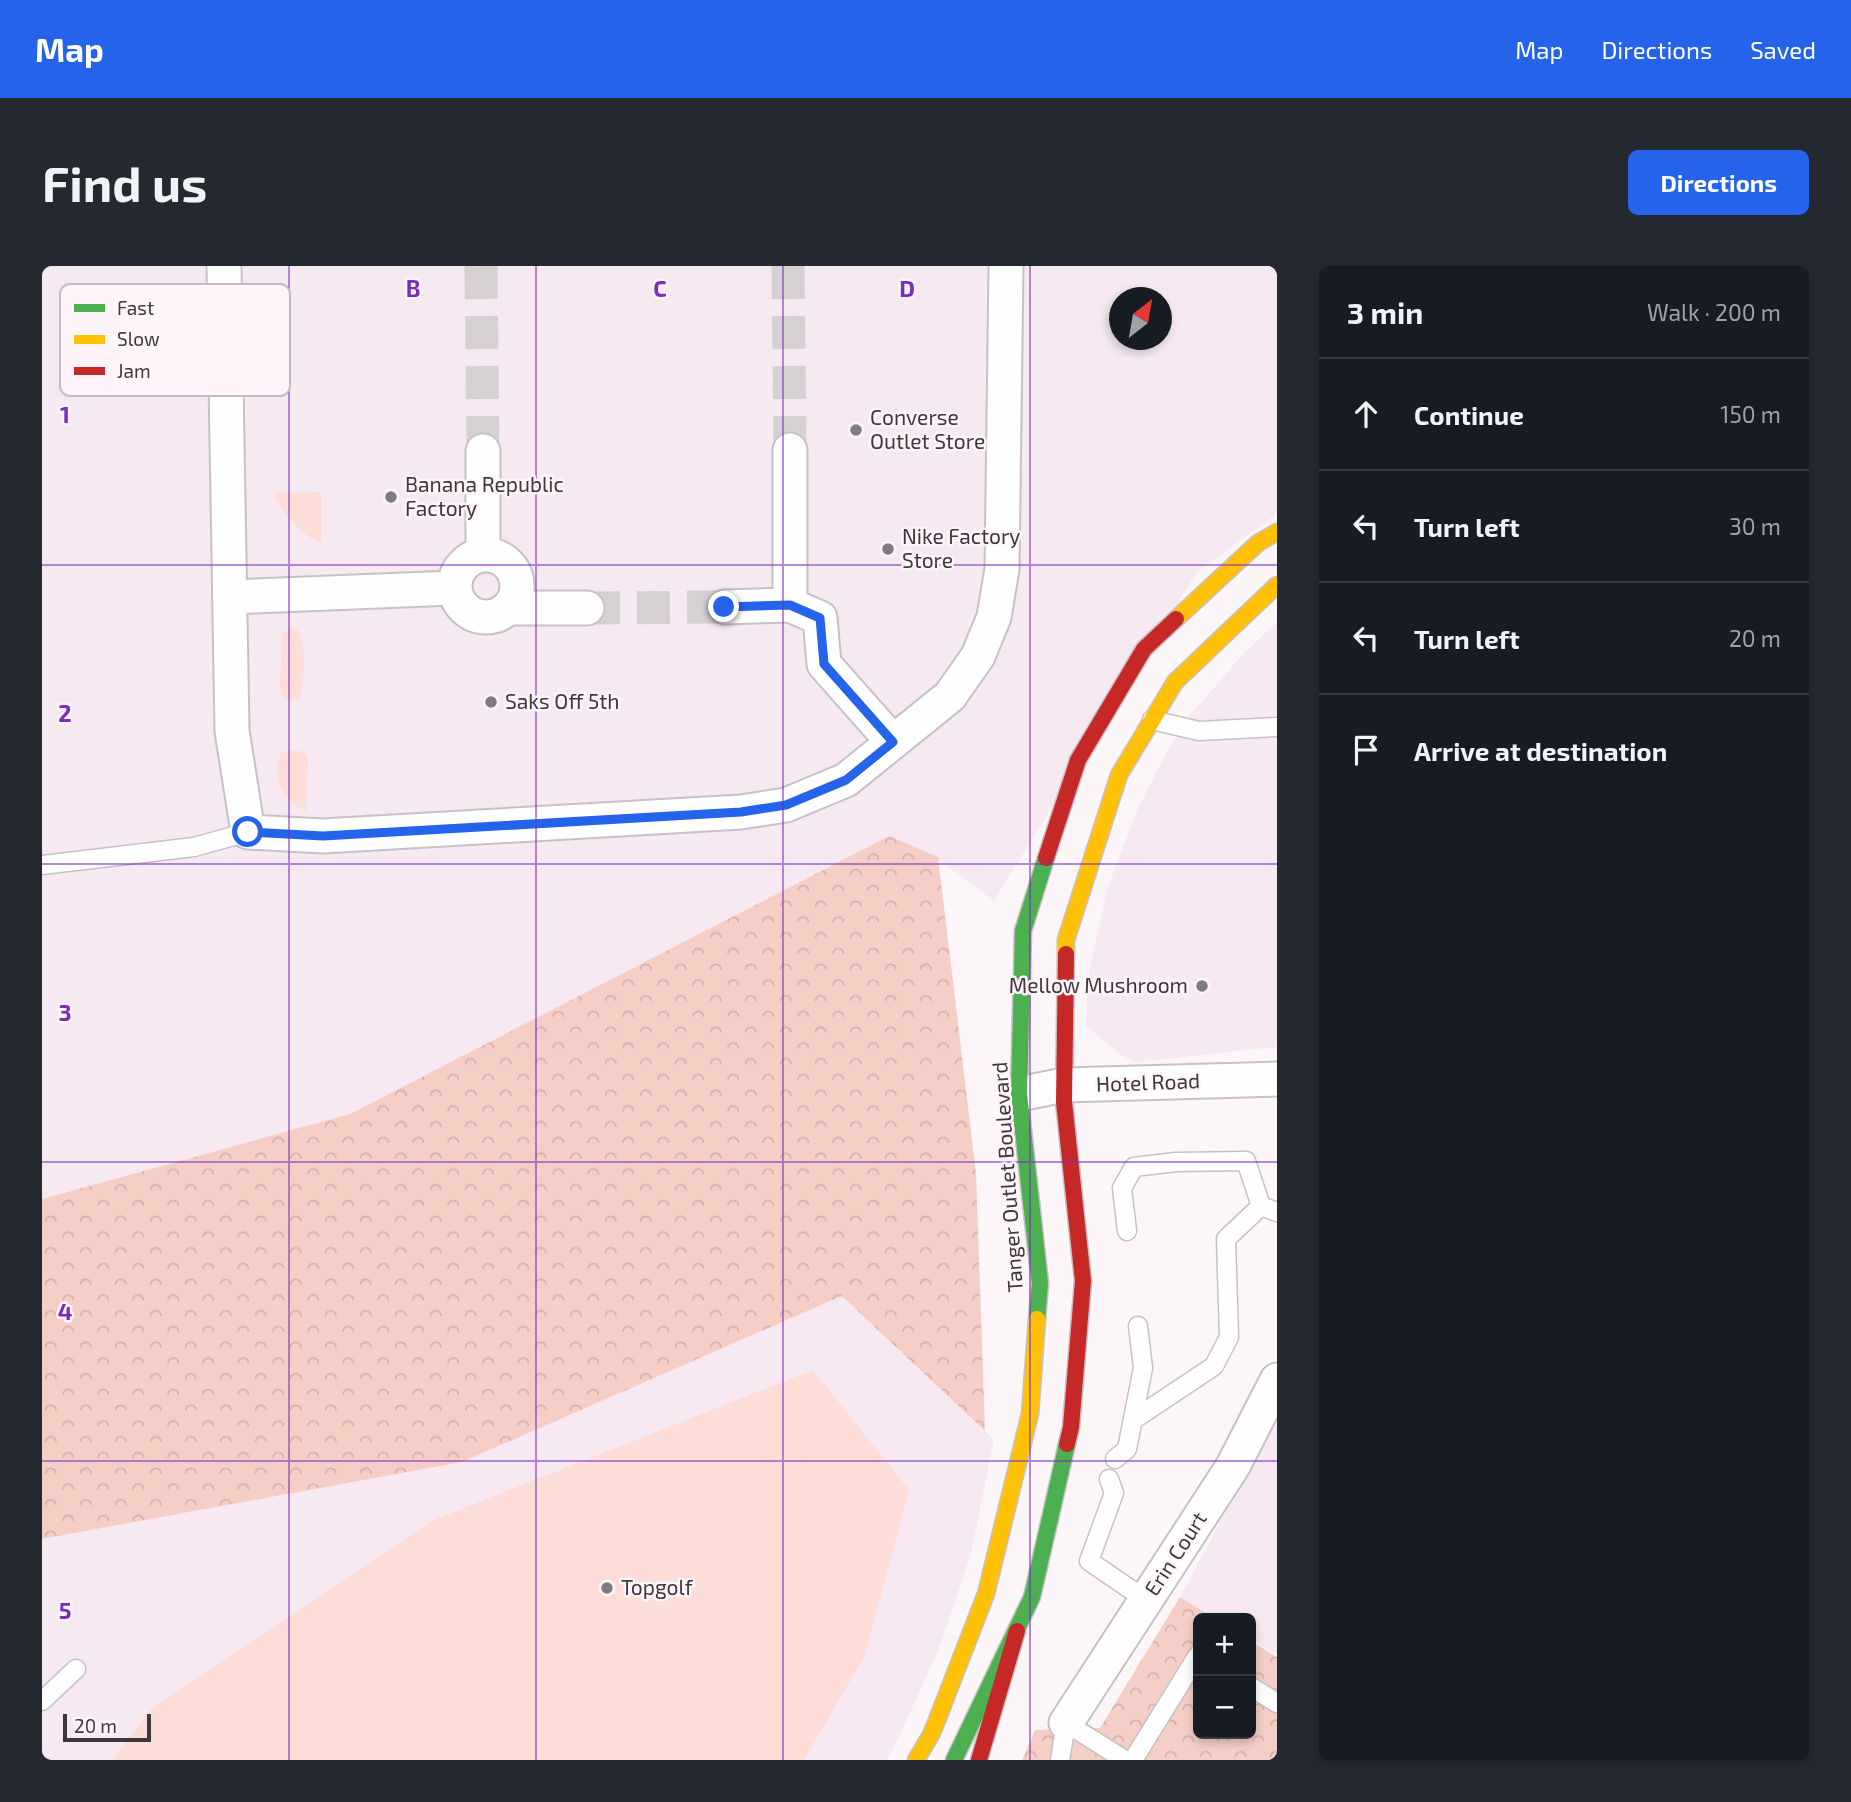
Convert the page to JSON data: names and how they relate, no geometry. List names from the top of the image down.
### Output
{
  "streets": {
    "main road": ["Tanger Outlet Boulevard"],
    "street": ["Hotel Road", "Erin Court"]
  },
  "crossings": [
    ["Hotel Road", "Tanger Outlet Boulevard"]
  ],
  "places": [
    "Converse Outlet Store",
    "Banana Republic Factory",
    "Nike Factory Store",
    "Saks Off 5th",
    "Mellow Mushroom",
    "Topgolf"
  ],
  "legend": ["Fast", "Slow", "Jam"],
  "scale_bar": "20 m",
  "north": "top right",
  "page": {
    "header": "Map",
    "nav": ["Map", "Directions", "Saved"],
    "buttons": "Directions",
    "title": "Find us",
    "heading": ["3 min", "Walk · 200 m"],
    "list": [
      ["Continue", "150 m"],
      ["Turn left", "30 m"],
      ["Turn left", "20 m"],
      "Arrive at destination"
    ],
    "map_buttons": ["+", "−"],
    "scale": "20 m"
  },
  "grid": {
    "columns": ["B", "C", "D"],
    "rows": [
      "1",
      "2",
      "3",
      "4",
      "5"
    ]
  }
}
